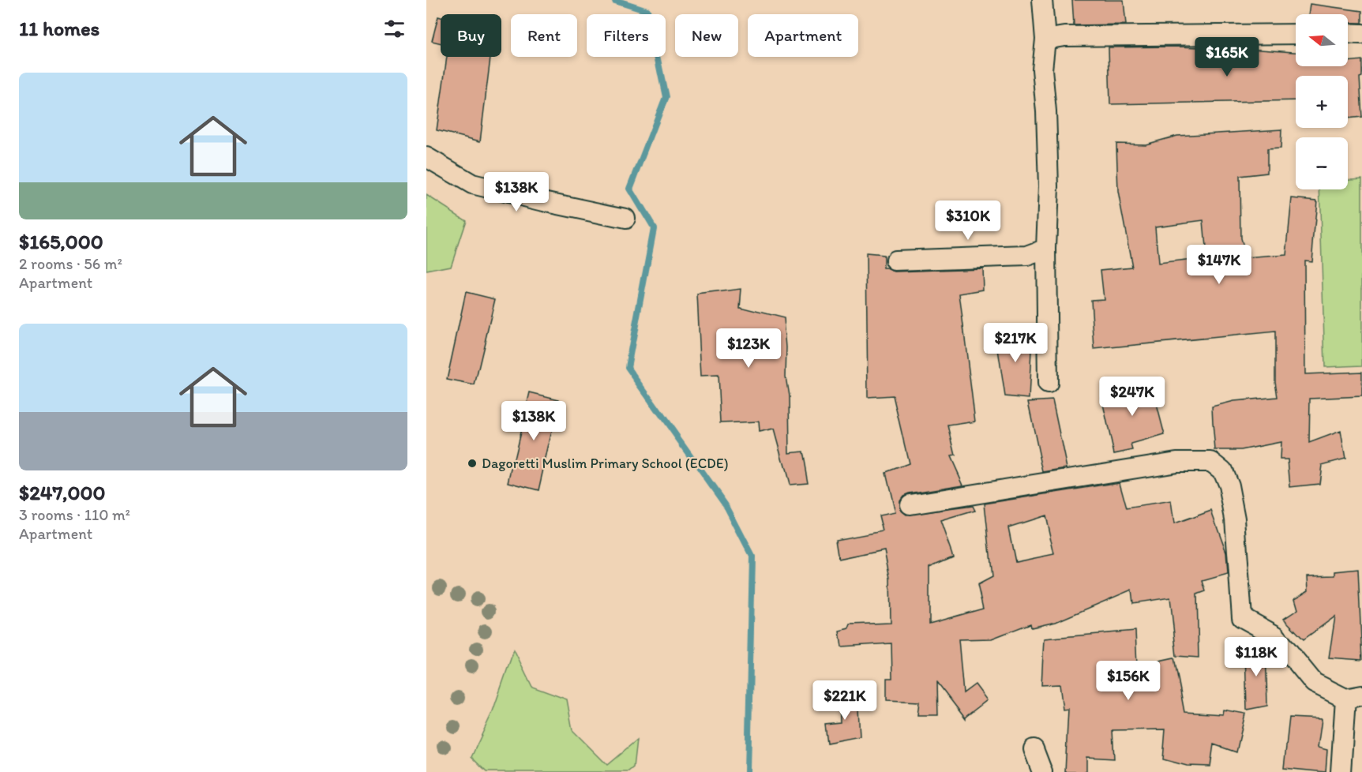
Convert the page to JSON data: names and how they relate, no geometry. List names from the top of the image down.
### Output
{
  "places": ["Dagoretti Muslim Primary School (ECDE)"],
  "north": "left",
  "page": {
    "heading": "11 homes",
    "map_buttons": ["+", "−"],
    "chip": [
      "Buy",
      "Rent",
      "Filters",
      "New",
      "Apartment"
    ],
    "price": [
      "$165K",
      "$138K",
      "$310K",
      "$147K",
      "$217K",
      "$123K",
      "$247K",
      "$138K",
      "$118K",
      "$156K",
      "$221K"
    ],
    "list": [
      {
        "name": "$165,000",
        "note": "2 rooms · 56 m² · Apartment"
      },
      {
        "name": "$247,000",
        "note": "3 rooms · 110 m² · Apartment"
      }
    ]
  }
}
